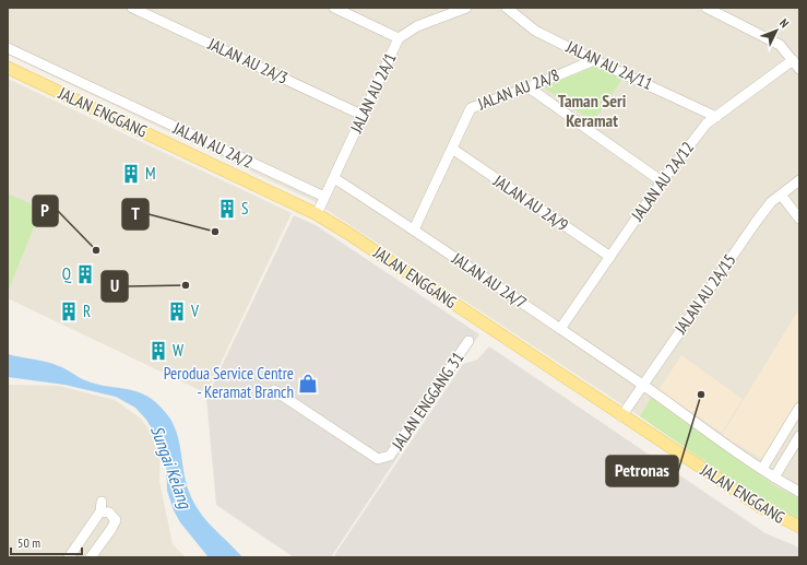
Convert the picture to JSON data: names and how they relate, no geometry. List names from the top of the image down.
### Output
{
  "streets": {
    "main road": ["JALAN ENGGANG"],
    "street": [
      "JALAN AU 2A/3",
      "JALAN AU 2A/11",
      "JALAN AU 2A/8",
      "JALAN AU 2A/1",
      "JALAN AU 2A/2",
      "JALAN AU 2A/12",
      "JALAN AU 2A/9",
      "JALAN AU 2A/7",
      "JALAN AU 2A/15",
      "JALAN ENGGANG 31"
    ]
  },
  "crossings": [
    ["JALAN AU 2A/3", "JALAN AU 2A/1"],
    ["JALAN AU 2A/11", "JALAN AU 2A/8"],
    ["JALAN AU 2A/11", "JALAN AU 2A/12"],
    ["JALAN AU 2A/8", "JALAN AU 2A/9"],
    ["JALAN AU 2A/8", "JALAN AU 2A/7"],
    ["JALAN AU 2A/1", "JALAN ENGGANG"],
    ["JALAN AU 2A/1", "JALAN AU 2A/2"],
    ["JALAN AU 2A/1", "JALAN AU 2A/7"],
    ["JALAN ENGGANG", "JALAN AU 2A/15"],
    ["JALAN AU 2A/12", "JALAN AU 2A/9"],
    ["JALAN AU 2A/12", "JALAN AU 2A/7"],
    ["JALAN AU 2A/7", "JALAN AU 2A/15"]
  ],
  "districts": ["Taman Seri Keramat"],
  "water": ["Sungai Kelang"],
  "places": {
    "building": [
      "M",
      "S",
      "Q",
      "R",
      "V",
      "W"
    ],
    "other": [
      "T",
      "P",
      "U",
      "Petronas"
    ],
    "shop": ["Perodua Service Centre - Keramat Branch"]
  },
  "scale_bar": "50 m",
  "north": "top right"
}
